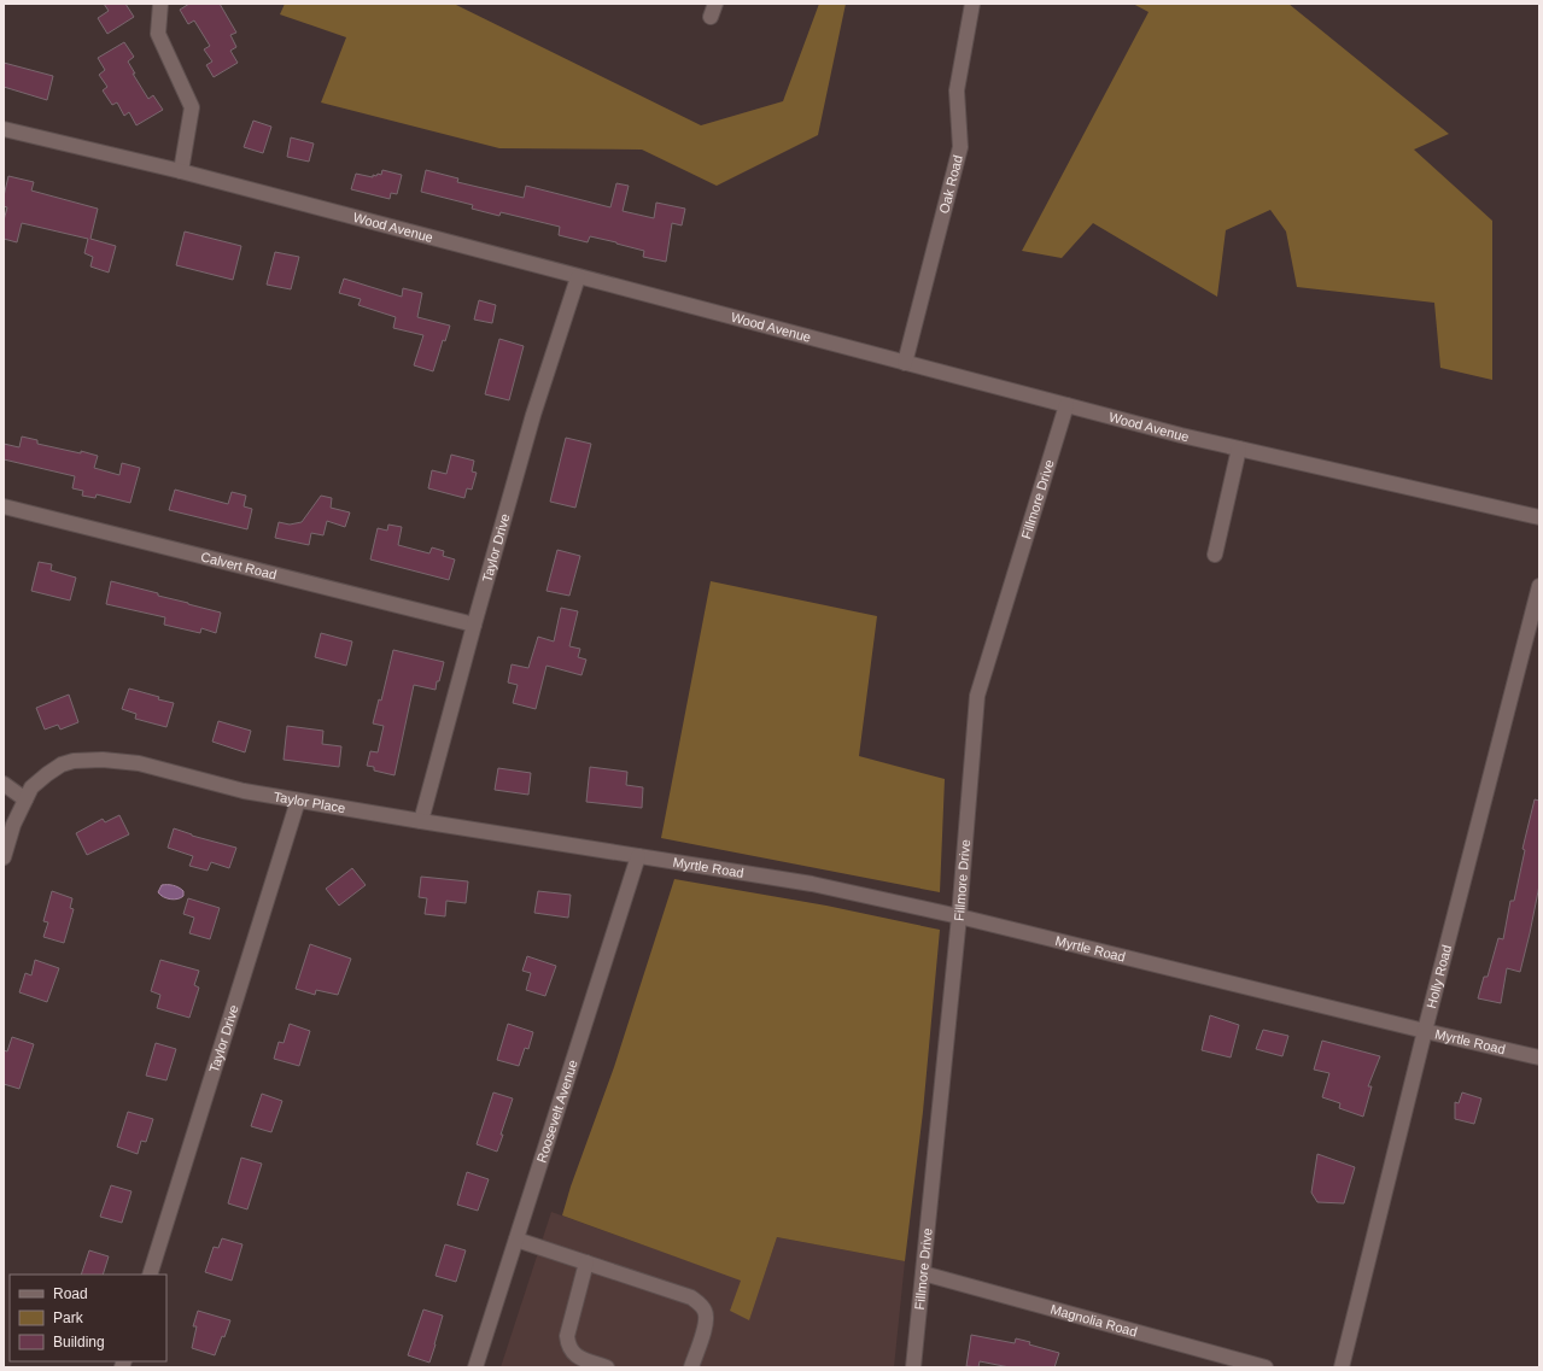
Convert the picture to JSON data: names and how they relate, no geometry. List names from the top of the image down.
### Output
{
  "streets": {
    "street": [
      "Oak Road",
      "Wood Avenue",
      "Fillmore Drive",
      "Taylor Drive",
      "Calvert Road",
      "Taylor Place",
      "Myrtle Road",
      "Holly Road",
      "Roosevelt Avenue",
      "Magnolia Road"
    ]
  },
  "crossings": [
    ["Oak Road", "Wood Avenue"],
    ["Wood Avenue", "Fillmore Drive"],
    ["Wood Avenue", "Taylor Drive"],
    ["Fillmore Drive", "Myrtle Road"],
    ["Fillmore Drive", "Magnolia Road"],
    ["Taylor Drive", "Calvert Road"],
    ["Taylor Drive", "Taylor Place"],
    ["Taylor Place", "Myrtle Road"],
    ["Taylor Place", "Roosevelt Avenue"],
    ["Myrtle Road", "Holly Road"],
    ["Myrtle Road", "Roosevelt Avenue"]
  ],
  "legend": ["Road", "Park", "Building"]
}
